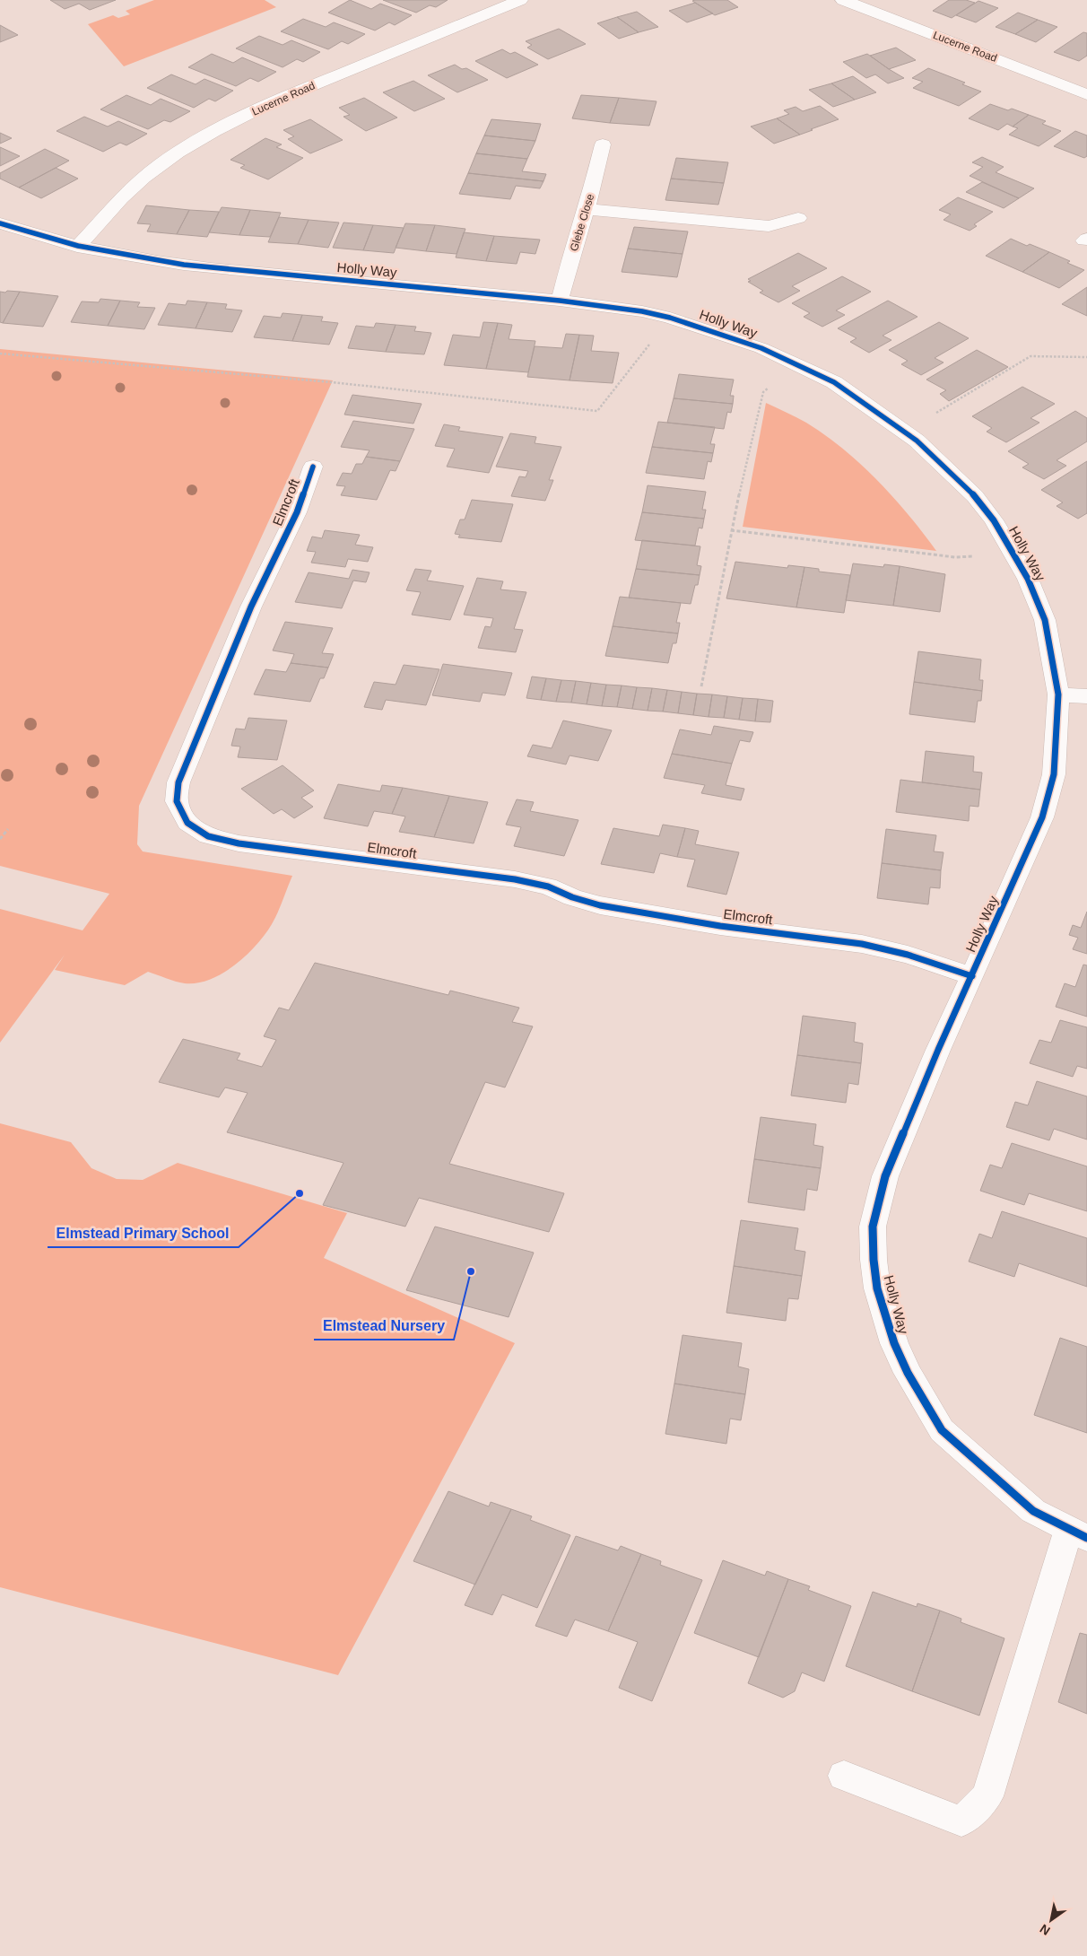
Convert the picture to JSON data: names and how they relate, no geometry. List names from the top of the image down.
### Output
{
  "streets": {
    "street": [
      "Lucerne Road",
      "Glebe Close",
      "Holly Way",
      "Elmcroft"
    ]
  },
  "crossings": [
    ["Lucerne Road", "Holly Way"],
    ["Glebe Close", "Holly Way"],
    ["Holly Way", "Elmcroft"]
  ],
  "places": ["Elmstead Primary School", "Elmstead Nursery"],
  "north": "bottom left"
}
